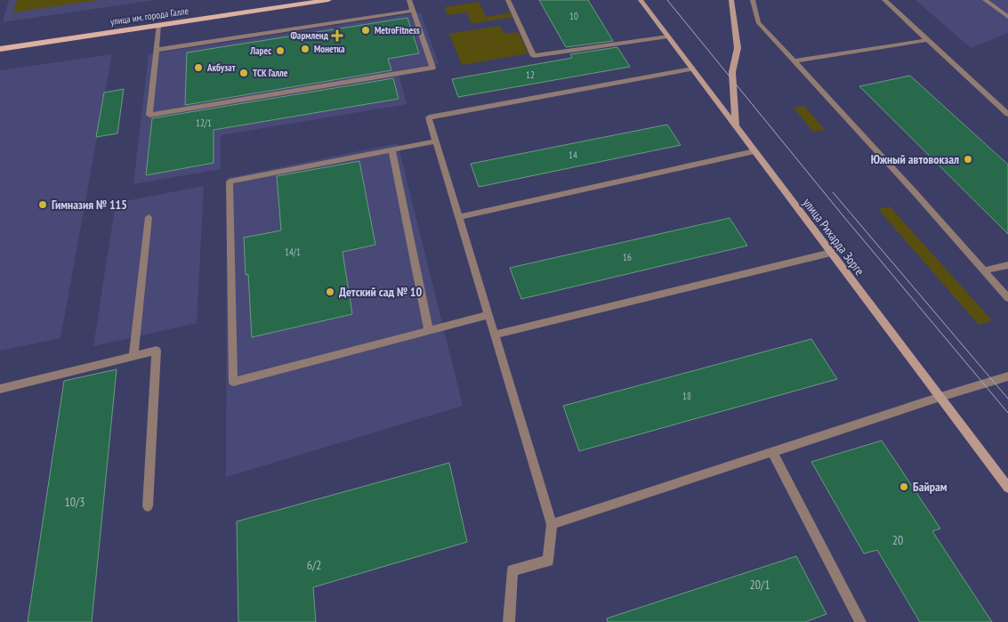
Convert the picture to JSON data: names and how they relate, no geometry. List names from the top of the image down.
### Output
{
  "streets": {
    "main road": ["улица им. города Галле", "улица Рихарда Зорге"]
  },
  "places": {
    "other": [
      "MetroFitness",
      "Монетка",
      "Ларес",
      "Акбузат",
      "ТСК Галле",
      "Южный автовокзал",
      "Гимназия № 115",
      "Детский сад № 10",
      "Байрам"
    ],
    "health": ["Фармленд"]
  },
  "house_numbers": [
    "10",
    "12",
    "12/1",
    "14",
    "14/1",
    "16",
    "18",
    "10/3",
    "20",
    "6/2",
    "20/1"
  ]
}
